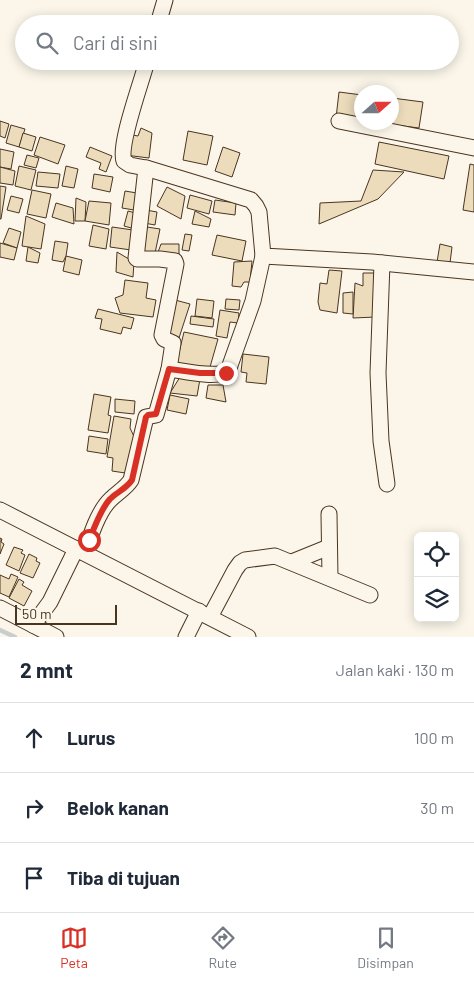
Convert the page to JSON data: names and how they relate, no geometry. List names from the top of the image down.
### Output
{
  "scale_bar": "50 m",
  "north": "right",
  "page": {
    "search": "Cari di sini",
    "scale": "50 m",
    "heading": ["2 mnt", "Jalan kaki · 130 m"],
    "list": [
      ["Lurus", "100 m"],
      ["Belok kanan", "30 m"],
      "Tiba di tujuan"
    ],
    "nav": ["Peta", "Rute", "Disimpan"]
  }
}
